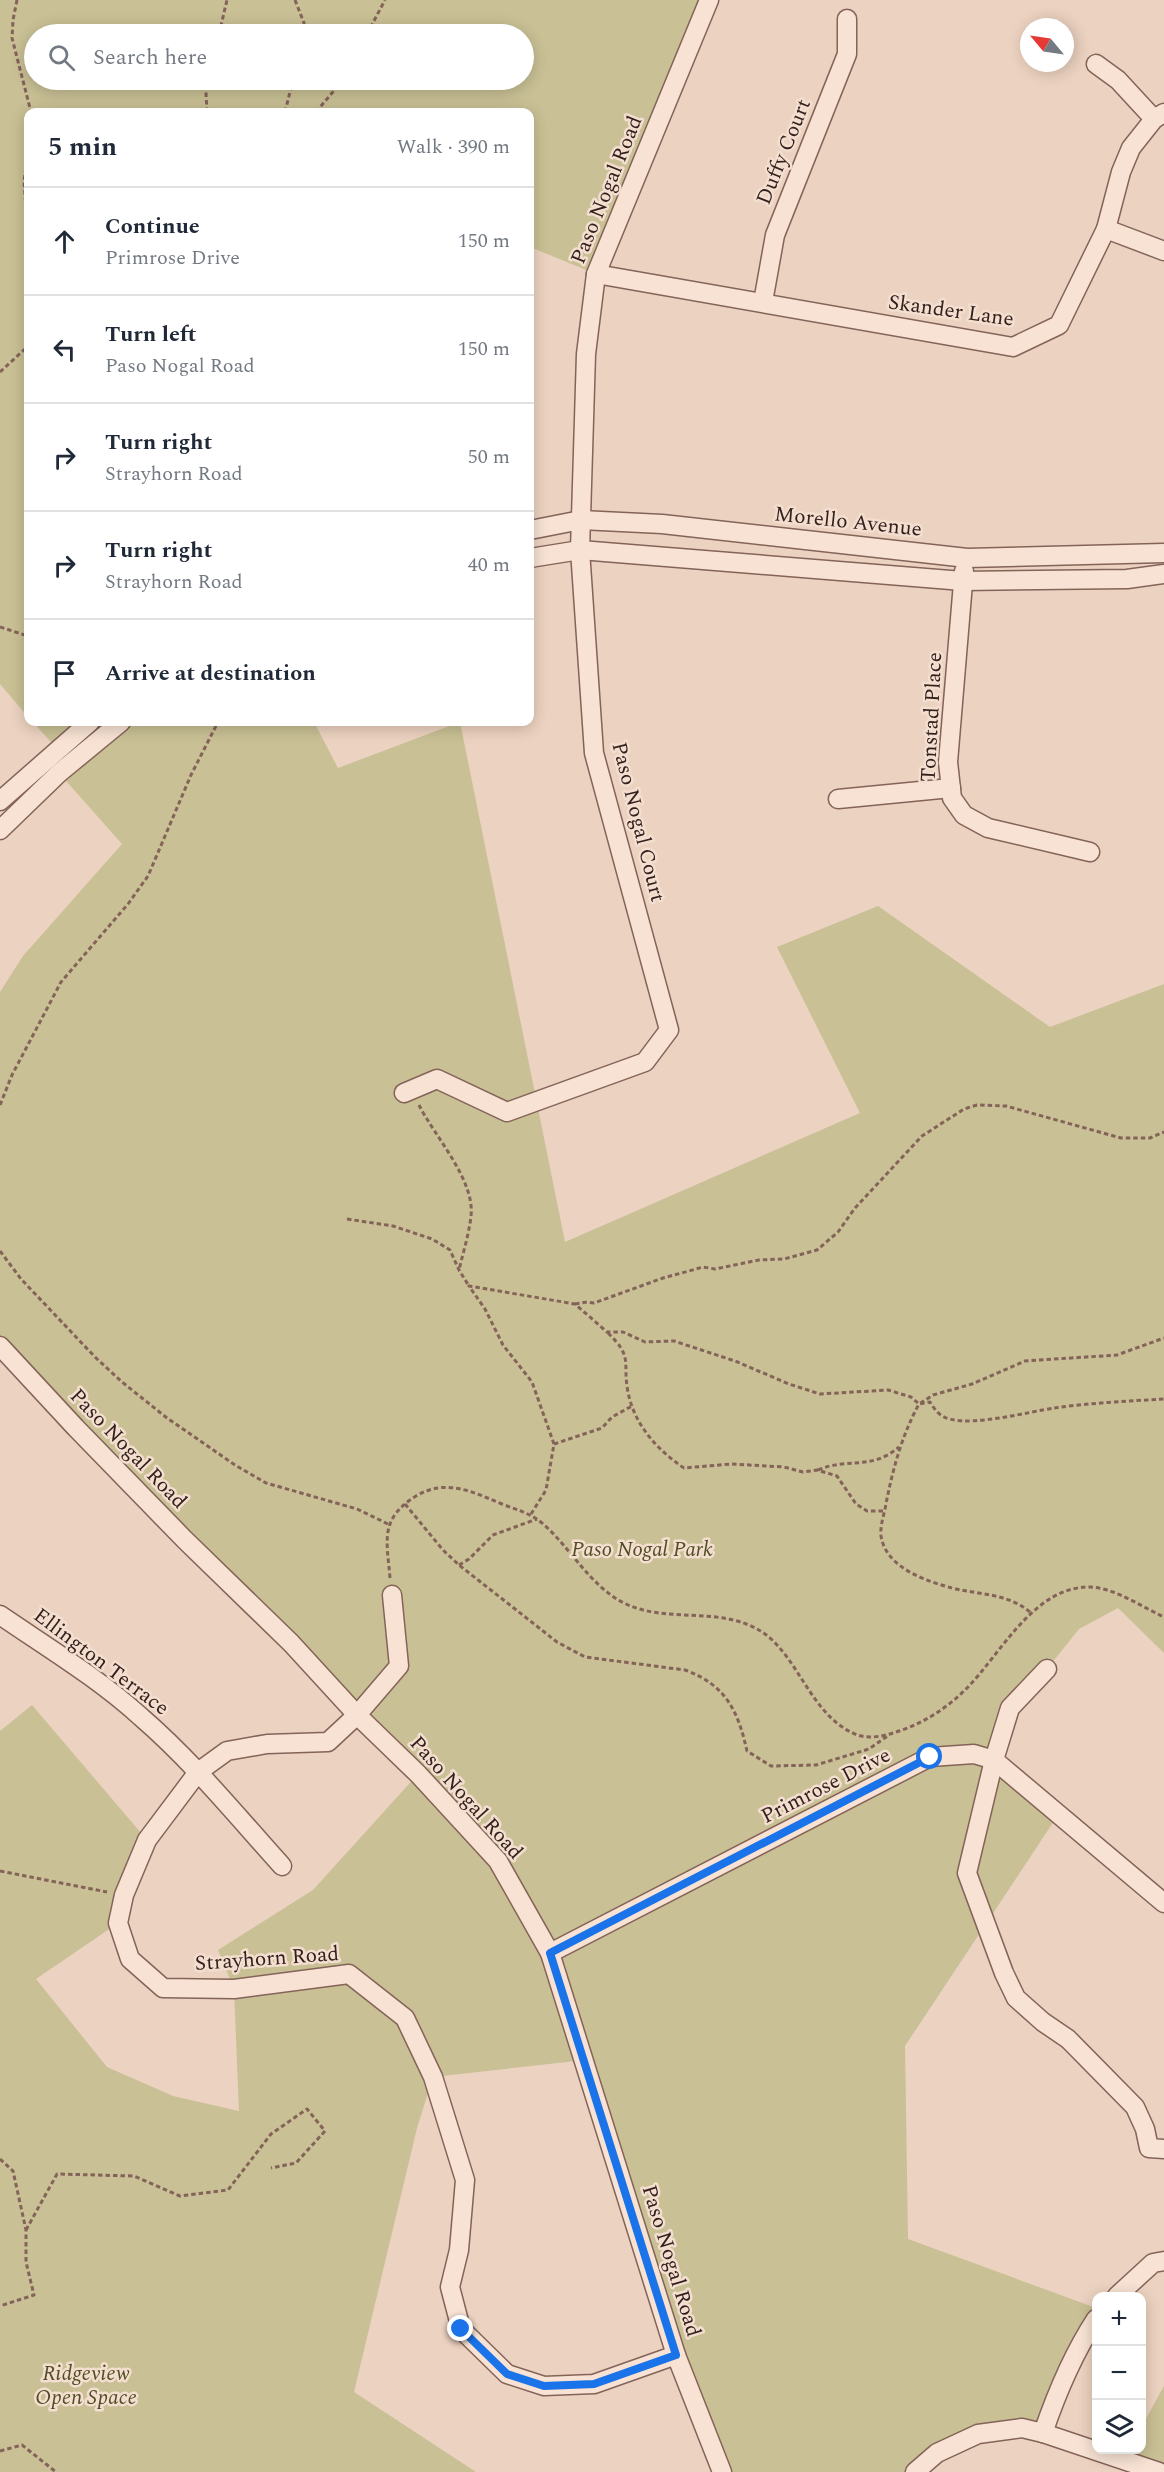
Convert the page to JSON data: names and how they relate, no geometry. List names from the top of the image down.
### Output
{
  "streets": {
    "street": [
      "Duffy Court",
      "Paso Nogal Road",
      "Skander Lane",
      "Morello Avenue",
      "Tonstad Place",
      "Paso Nogal Court",
      "Ellington Terrace",
      "Primrose Drive",
      "Strayhorn Road"
    ]
  },
  "crossings": [
    ["Duffy Court", "Skander Lane"],
    ["Paso Nogal Road", "Skander Lane"],
    ["Paso Nogal Road", "Morello Avenue"],
    ["Paso Nogal Road", "Paso Nogal Court"],
    ["Paso Nogal Road", "Primrose Drive"],
    ["Paso Nogal Road", "Strayhorn Road"],
    ["Morello Avenue", "Tonstad Place"],
    ["Ellington Terrace", "Strayhorn Road"]
  ],
  "parks": ["Paso Nogal Park", "Ridgeview Open Space"],
  "north": "top left",
  "page": {
    "search": "Search here",
    "heading": ["5 min", "Walk · 390 m"],
    "list": [
      ["Continue", "Primrose Drive", "150 m"],
      ["Turn left", "Paso Nogal Road", "150 m"],
      ["Turn right", "Strayhorn Road", "50 m"],
      ["Turn right", "Strayhorn Road", "40 m"],
      "Arrive at destination"
    ],
    "map_buttons": ["+", "−"]
  }
}
